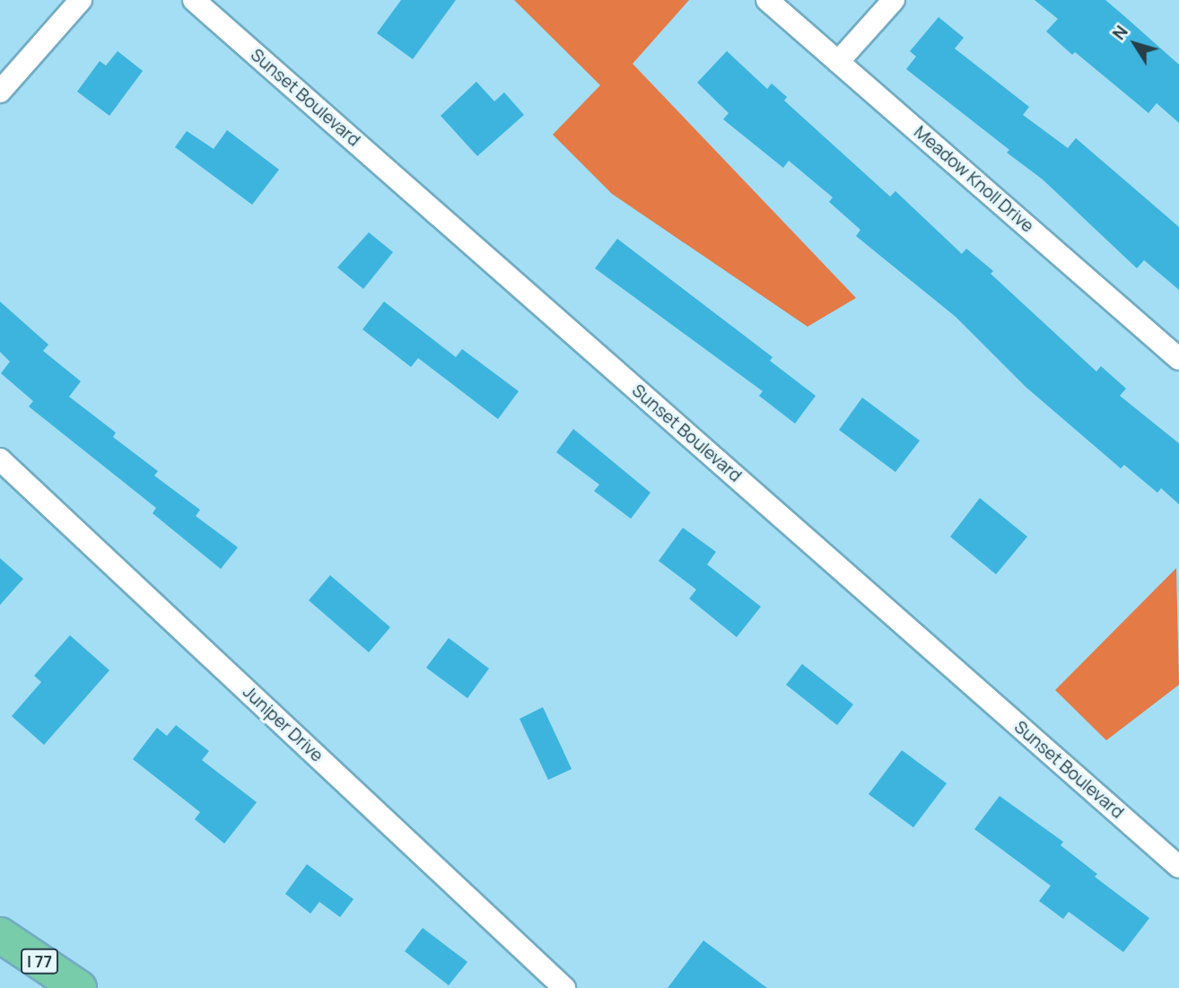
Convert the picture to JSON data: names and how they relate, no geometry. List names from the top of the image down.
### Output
{
  "streets": {
    "highway": ["I 77"],
    "street": ["Sunset Boulevard", "Meadow Knoll Drive", "Juniper Drive"]
  },
  "north": "top left"
}
